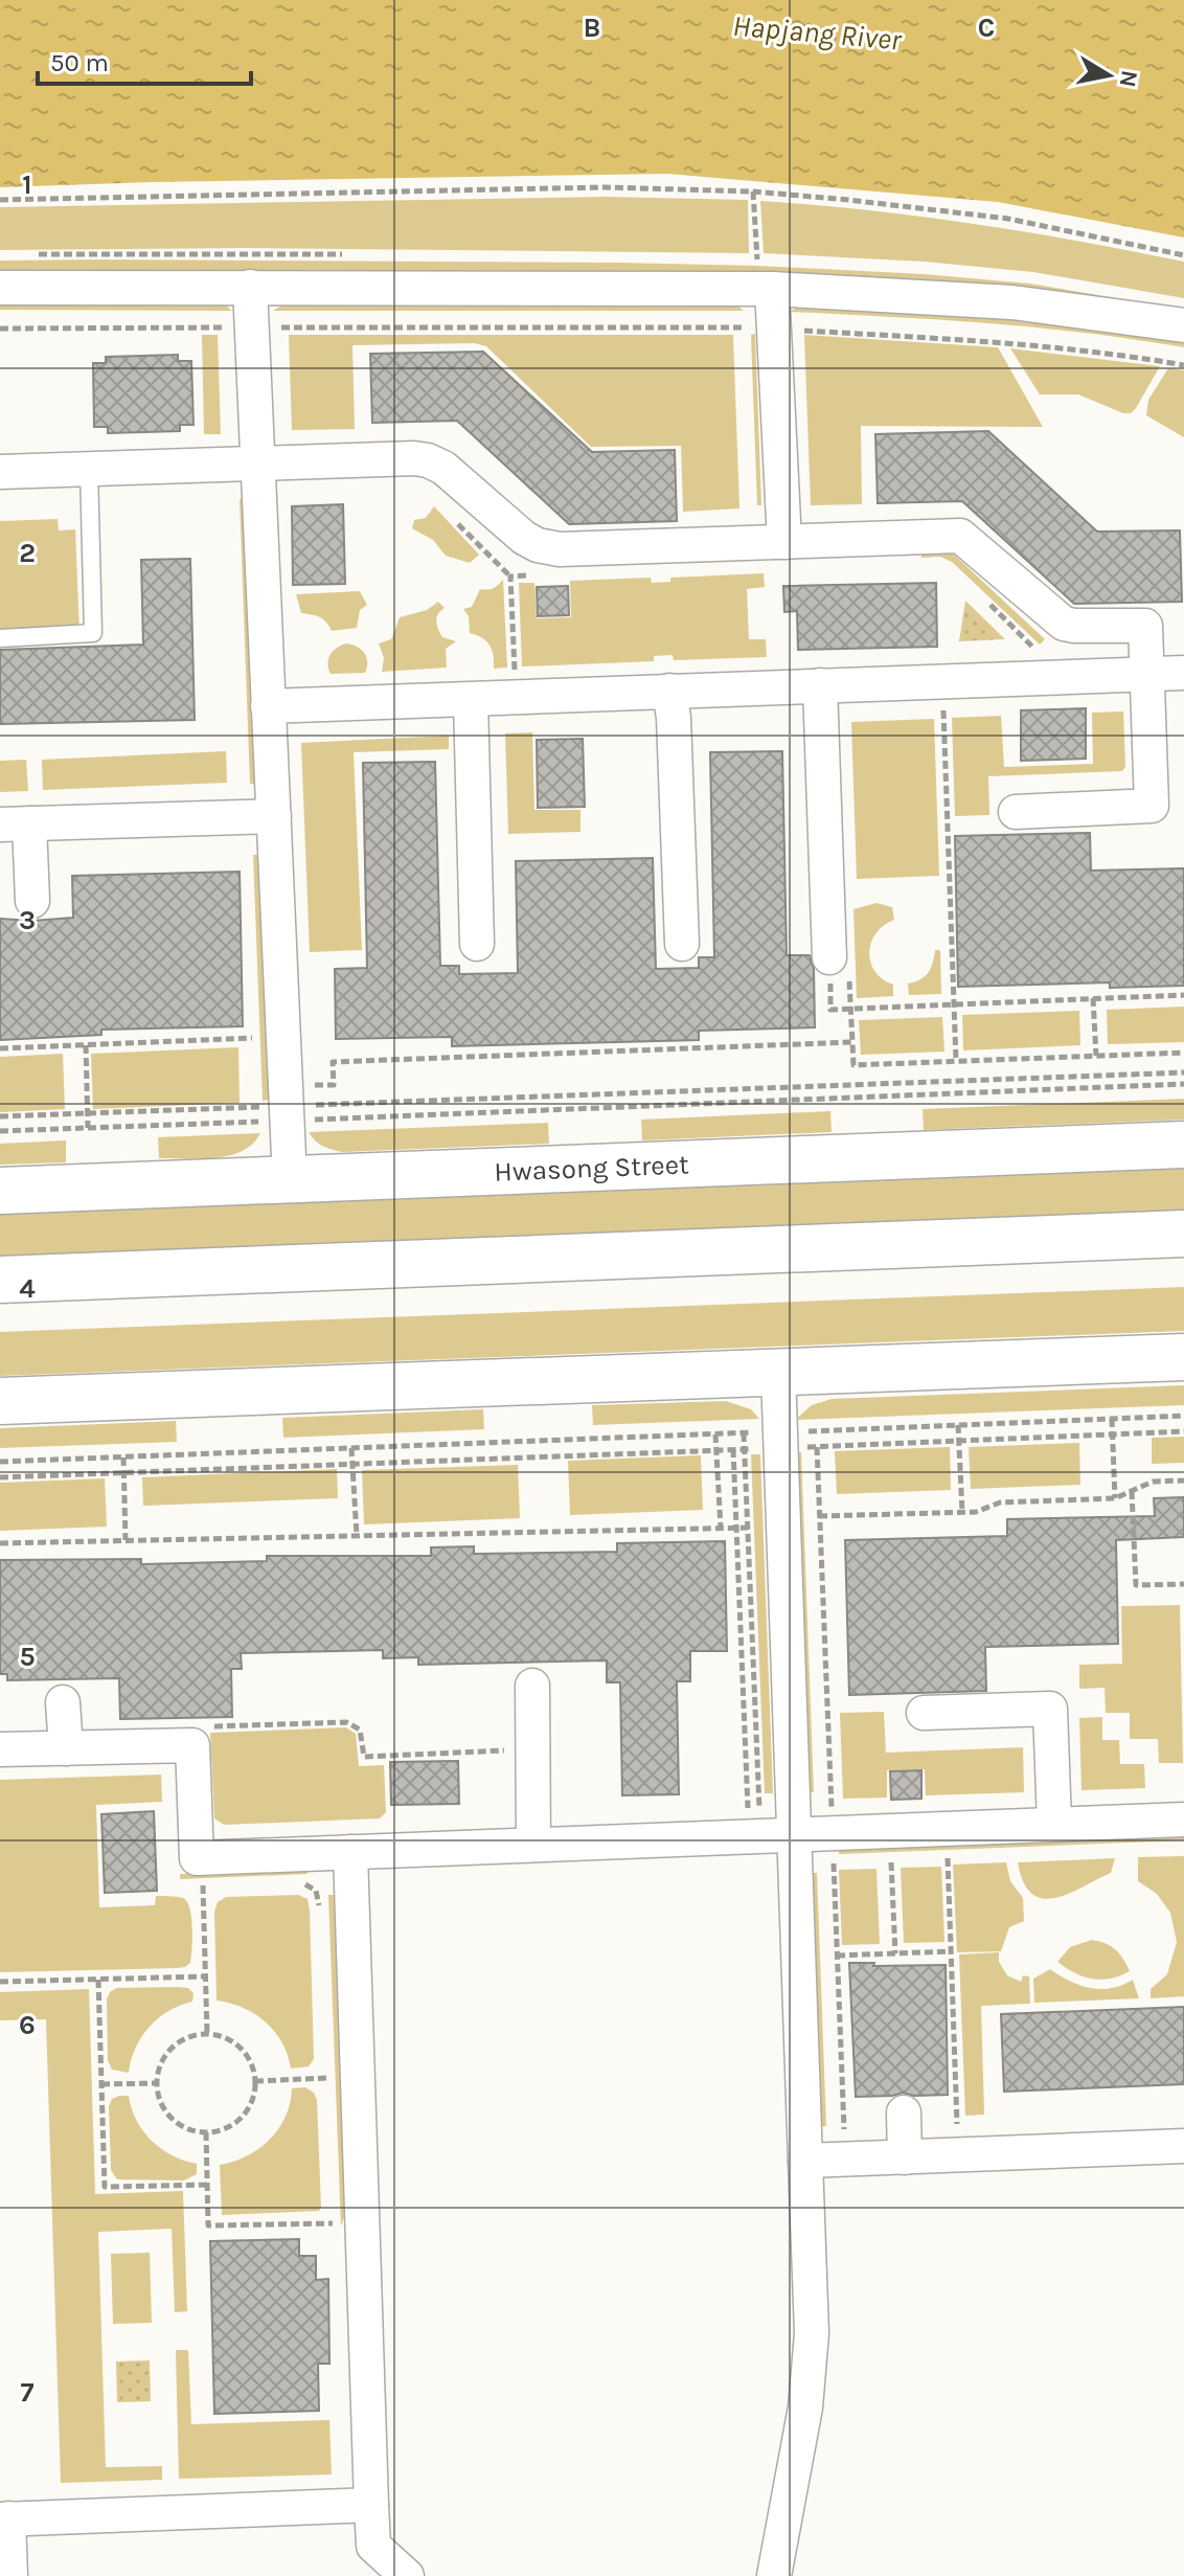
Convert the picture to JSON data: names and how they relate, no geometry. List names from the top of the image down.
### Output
{
  "streets": {
    "main road": ["Hwasong Street"]
  },
  "water": ["Hapjang River"],
  "scale_bar": "50 m",
  "north": "right",
  "grid": {
    "columns": ["B", "C"],
    "rows": [
      "1",
      "2",
      "3",
      "4",
      "5",
      "6",
      "7"
    ]
  }
}
